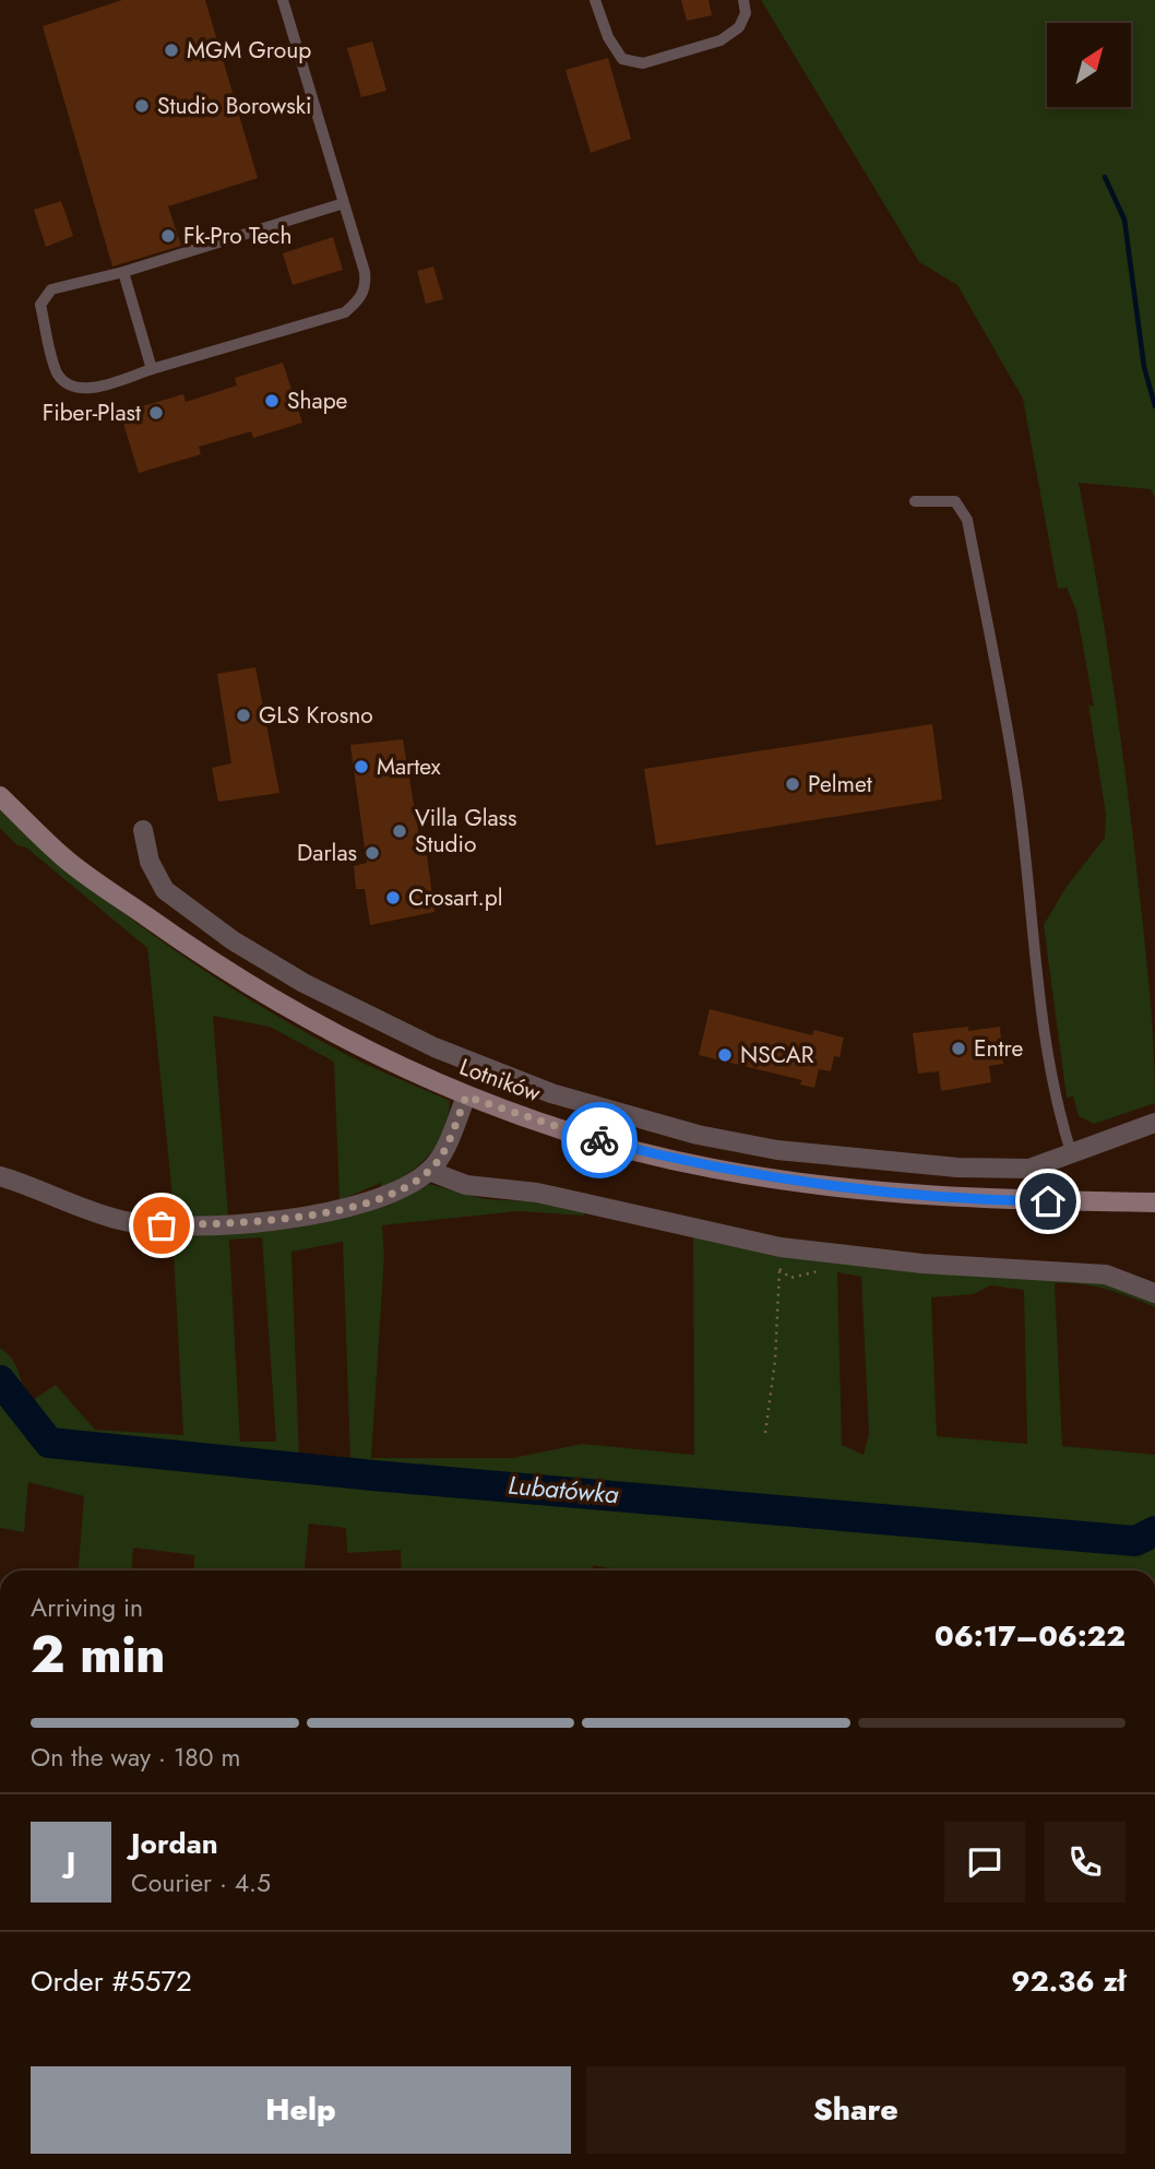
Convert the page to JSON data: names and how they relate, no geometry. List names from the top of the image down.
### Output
{
  "streets": {
    "street": ["Lotników"]
  },
  "water": ["Lubatówka"],
  "places": [
    "MGM Group",
    "Studio Borowski",
    "Fk-Pro Tech",
    "Shape",
    "Fiber-Plast",
    "GLS Krosno",
    "Martex",
    "Pelmet",
    "Villa Glass Studio",
    "Darlas",
    "Crosart.pl",
    "Entre",
    "NSCAR"
  ],
  "north": "top right",
  "page": {
    "heading": ["2 min", "Arriving in", "06:17–06:22"],
    "panel": [
      "Jordan",
      "Courier · 4.5",
      "Order #5572",
      "92.36 zł"
    ],
    "bar": "On the way · 180 m",
    "round": "J",
    "buttons": ["Help", "Share"]
  }
}
